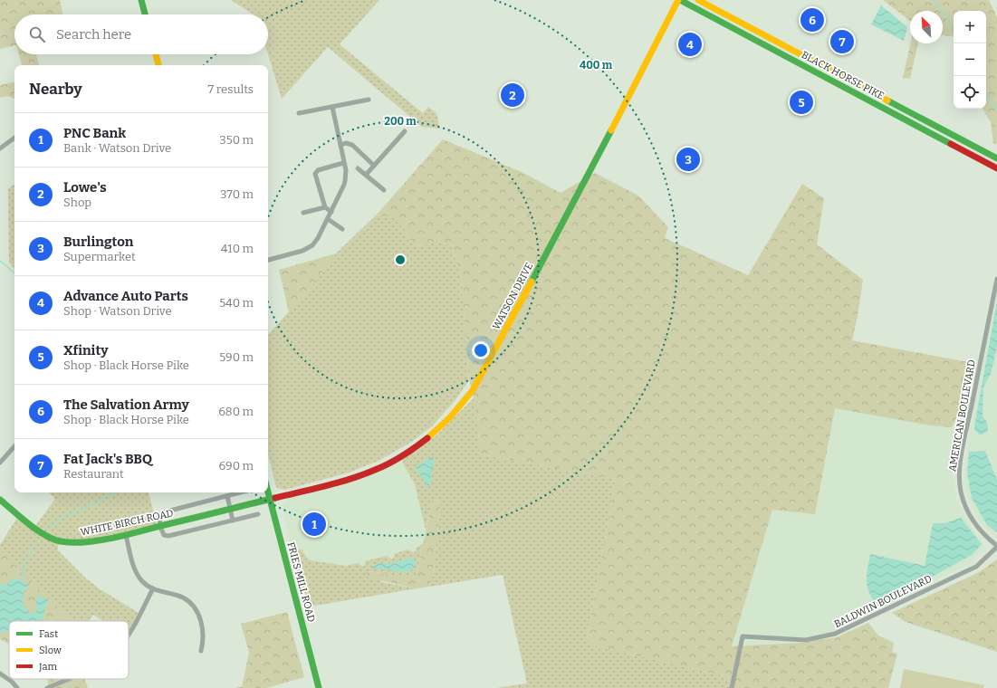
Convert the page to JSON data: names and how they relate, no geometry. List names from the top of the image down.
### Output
{
  "streets": {
    "main road": [
      "BLACK HORSE PIKE",
      "WATSON DRIVE",
      "WHITE BIRCH ROAD",
      "FRIES MILL ROAD"
    ],
    "street": ["AMERICAN BOULEVARD", "BALDWIN BOULEVARD"]
  },
  "crossings": [
    ["BLACK HORSE PIKE", "WATSON DRIVE"],
    ["WATSON DRIVE", "WHITE BIRCH ROAD"],
    ["WATSON DRIVE", "FRIES MILL ROAD"],
    ["AMERICAN BOULEVARD", "BALDWIN BOULEVARD"],
    ["WHITE BIRCH ROAD", "FRIES MILL ROAD"]
  ],
  "legend": ["Fast", "Slow", "Jam"],
  "north": "top left",
  "page": {
    "pins": [
      "6",
      "7",
      "4",
      "2",
      "5",
      "3",
      "1"
    ],
    "map_buttons": ["+", "−"],
    "search": "Search here",
    "heading": ["Nearby", "7 results"],
    "list": [
      {
        "mark": "1",
        "name": "PNC Bank",
        "note": "Bank · Watson Drive",
        "value": "350 m"
      },
      {
        "mark": "2",
        "name": "Lowe's",
        "note": "Shop",
        "value": "370 m"
      },
      {
        "mark": "3",
        "name": "Burlington",
        "note": "Supermarket",
        "value": "410 m"
      },
      {
        "mark": "4",
        "name": "Advance Auto Parts",
        "note": "Shop · Watson Drive",
        "value": "540 m"
      },
      {
        "mark": "5",
        "name": "Xfinity",
        "note": "Shop · Black Horse Pike",
        "value": "590 m"
      },
      {
        "mark": "6",
        "name": "The Salvation Army",
        "note": "Shop · Black Horse Pike",
        "value": "680 m"
      },
      {
        "mark": "7",
        "name": "Fat Jack's BBQ",
        "note": "Restaurant",
        "value": "690 m"
      }
    ]
  },
  "rings": ["400 m", "200 m"]
}
